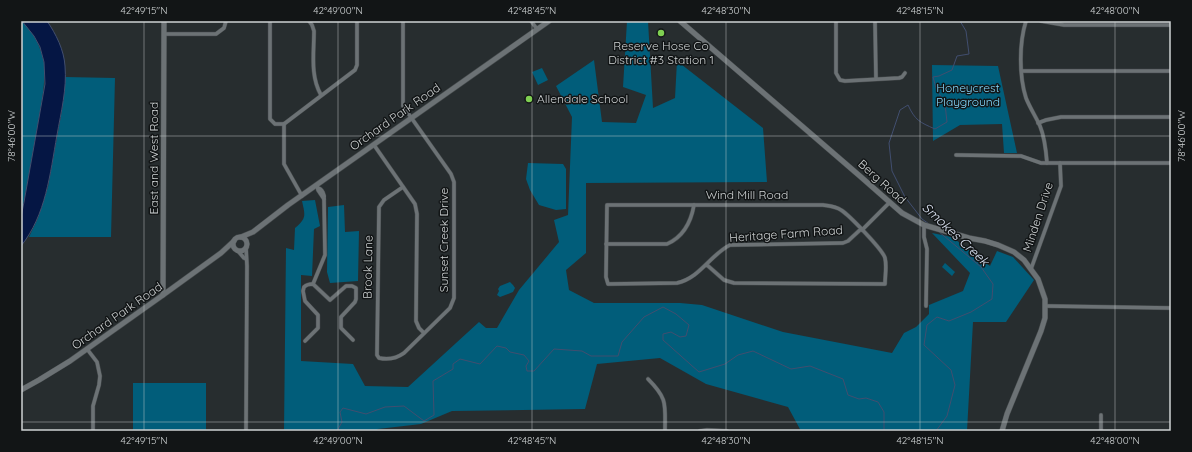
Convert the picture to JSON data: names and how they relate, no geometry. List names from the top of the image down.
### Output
{
  "streets": {
    "street": [
      "Orchard Park Road",
      "East and West Road",
      "Berg Road",
      "Wind Mill Road",
      "Minden Drive",
      "Heritage Farm Road",
      "Sunset Creek Drive",
      "Brook Lane"
    ]
  },
  "crossings": [
    ["Orchard Park Road", "East and West Road"],
    ["Orchard Park Road", "Sunset Creek Drive"],
    ["Berg Road", "Minden Drive"],
    ["Berg Road", "Heritage Farm Road"],
    ["Wind Mill Road", "Heritage Farm Road"],
    ["Sunset Creek Drive", "Brook Lane"]
  ],
  "water": ["Smokes Creek"],
  "parks": ["Honeycrest Playground"],
  "places": ["Reserve Hose Co District #3 Station 1", "Allendale School"],
  "coordinates": [
    "42°49'15\"N",
    "42°49'00\"N",
    "42°48'45\"N",
    "42°48'30\"N",
    "42°48'15\"N",
    "42°48'00\"N",
    "78°46'00\"W"
  ]
}
